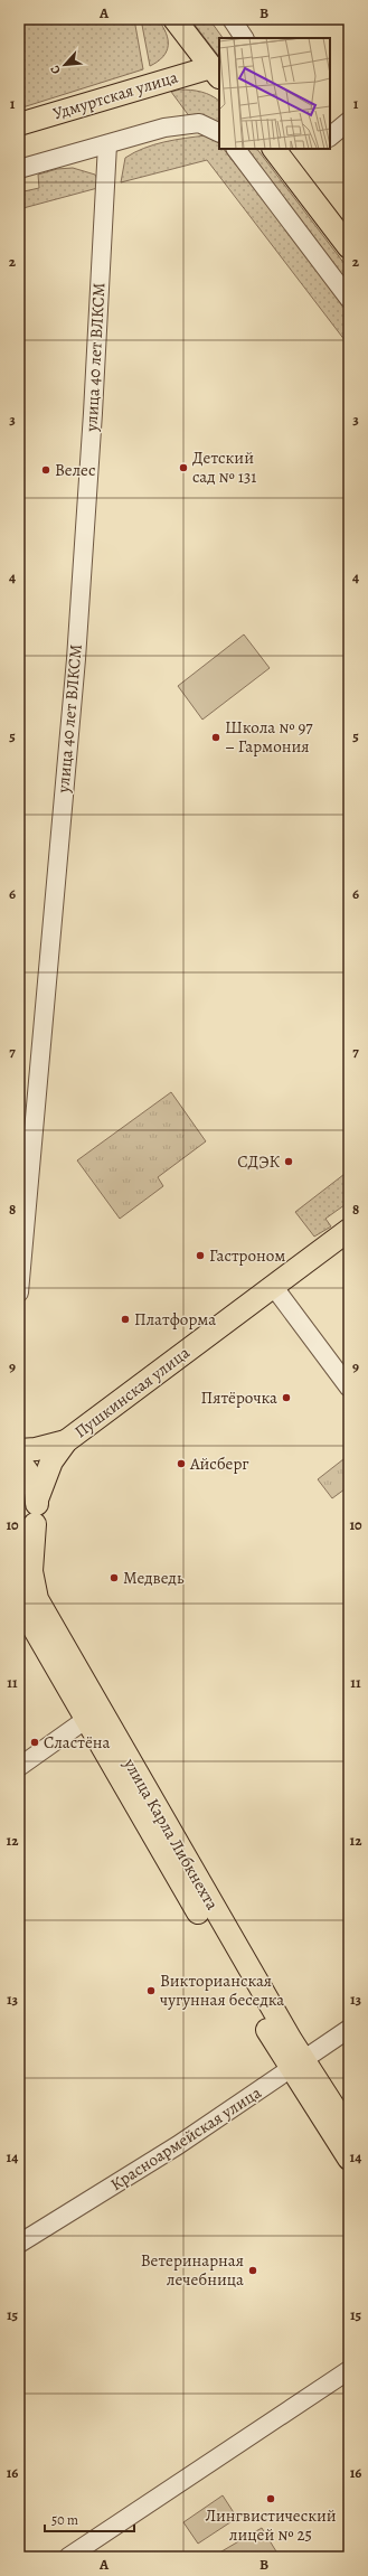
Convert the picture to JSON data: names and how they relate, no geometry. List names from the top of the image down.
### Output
{
  "streets": {
    "main road": ["Удмуртская улица", "Пушкинская улица", "улица Карла Либкнехта"],
    "street": ["улица 40 лет ВЛКСМ", "Красноармейская улица"]
  },
  "crossings": [
    ["Пушкинская улица", "улица Карла Либкнехта"],
    ["улица Карла Либкнехта", "Красноармейская улица"]
  ],
  "places": [
    "Детский сад № 131",
    "Велес",
    "Школа № 97 – Гармония",
    "СДЭК",
    "Гастроном",
    "Платформа",
    "Пятёрочка",
    "Айсберг",
    "Медведь",
    "Сластёна",
    "Викторианская чугунная беседка",
    "Ветеринарная лечебница",
    "Лингвистический лицей № 25"
  ],
  "scale_bar": "50 m",
  "north": "bottom left",
  "grid": {
    "columns": ["A", "B"],
    "rows": [
      "1",
      "2",
      "3",
      "4",
      "5",
      "6",
      "7",
      "8",
      "9",
      "10",
      "11",
      "12",
      "13",
      "14",
      "15",
      "16"
    ]
  }
}
